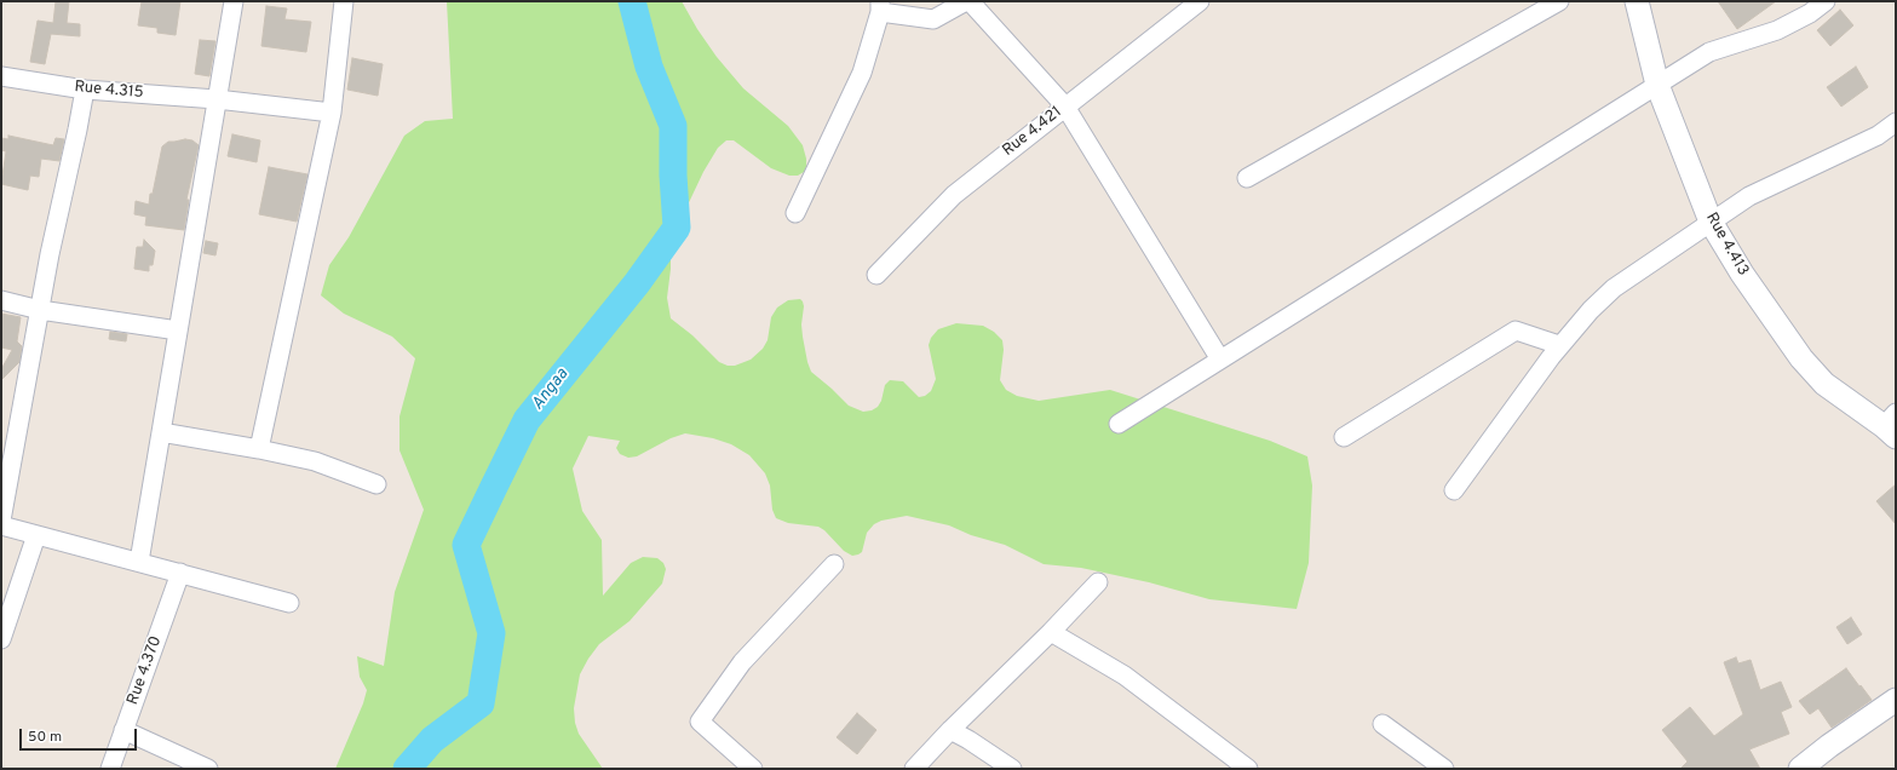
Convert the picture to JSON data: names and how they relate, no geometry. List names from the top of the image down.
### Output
{
  "streets": {
    "street": [
      "Rue 4.315",
      "Rue 4.421",
      "Rue 4.413",
      "Rue 4.370"
    ]
  },
  "water": ["Angaa"],
  "scale_bar": "50 m"
}
